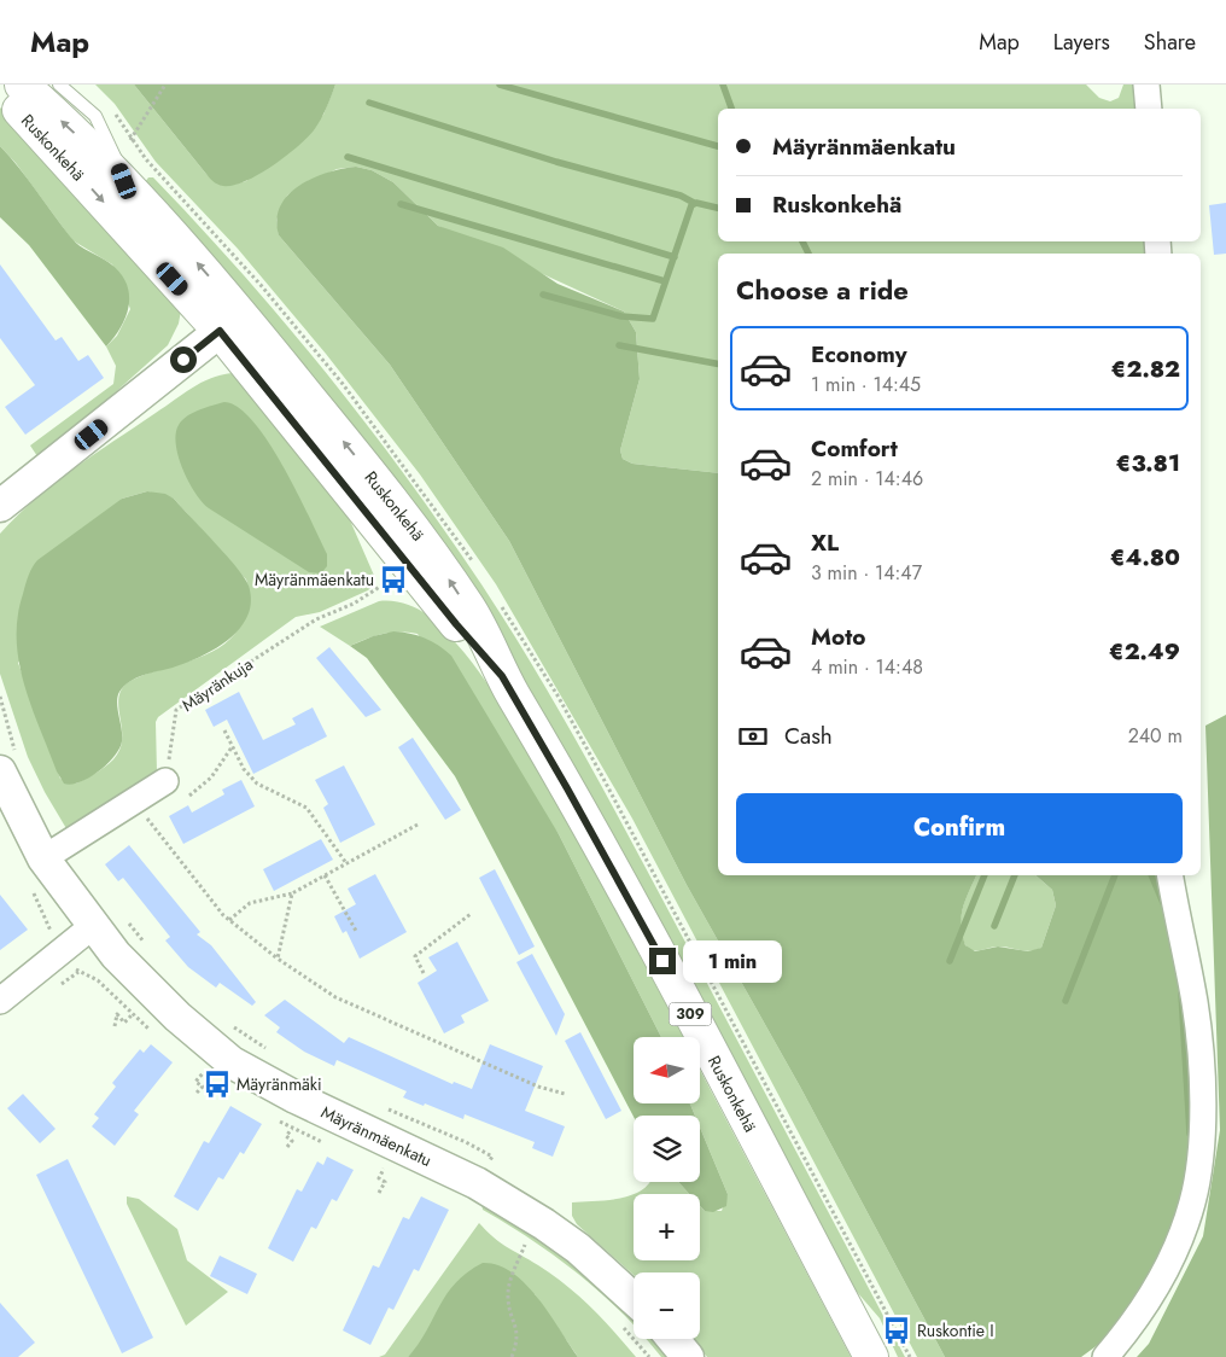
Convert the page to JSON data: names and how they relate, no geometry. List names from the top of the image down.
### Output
{
  "streets": {
    "main road": ["Ruskonkehä", "309"],
    "street": ["Mäyränmäenkatu"],
    "path": ["Mäyränkuja"]
  },
  "crossings": [
    ["Ruskonkehä", "Mäyränkuja"]
  ],
  "places": {
    "bus stop": ["Mäyränmäenkatu", "Mäyränmäki", "Ruskontie I"]
  },
  "north": "left",
  "page": {
    "header": "Map",
    "nav": ["Map", "Layers", "Share"],
    "banner": ["Mäyränmäenkatu", "Ruskonkehä"],
    "heading": "Choose a ride",
    "list": [
      {
        "name": "Economy",
        "note": "1 min · 14:45",
        "value": "€2.82"
      },
      {
        "name": "Comfort",
        "note": "2 min · 14:46",
        "value": "€3.81"
      },
      {
        "name": "XL",
        "note": "3 min · 14:47",
        "value": "€4.80"
      },
      {
        "name": "Moto",
        "note": "4 min · 14:48",
        "value": "€2.49"
      }
    ],
    "pay": ["Cash", "240 m"],
    "buttons": "Confirm",
    "bubble": "1 min",
    "map_buttons": ["+", "−"]
  }
}
